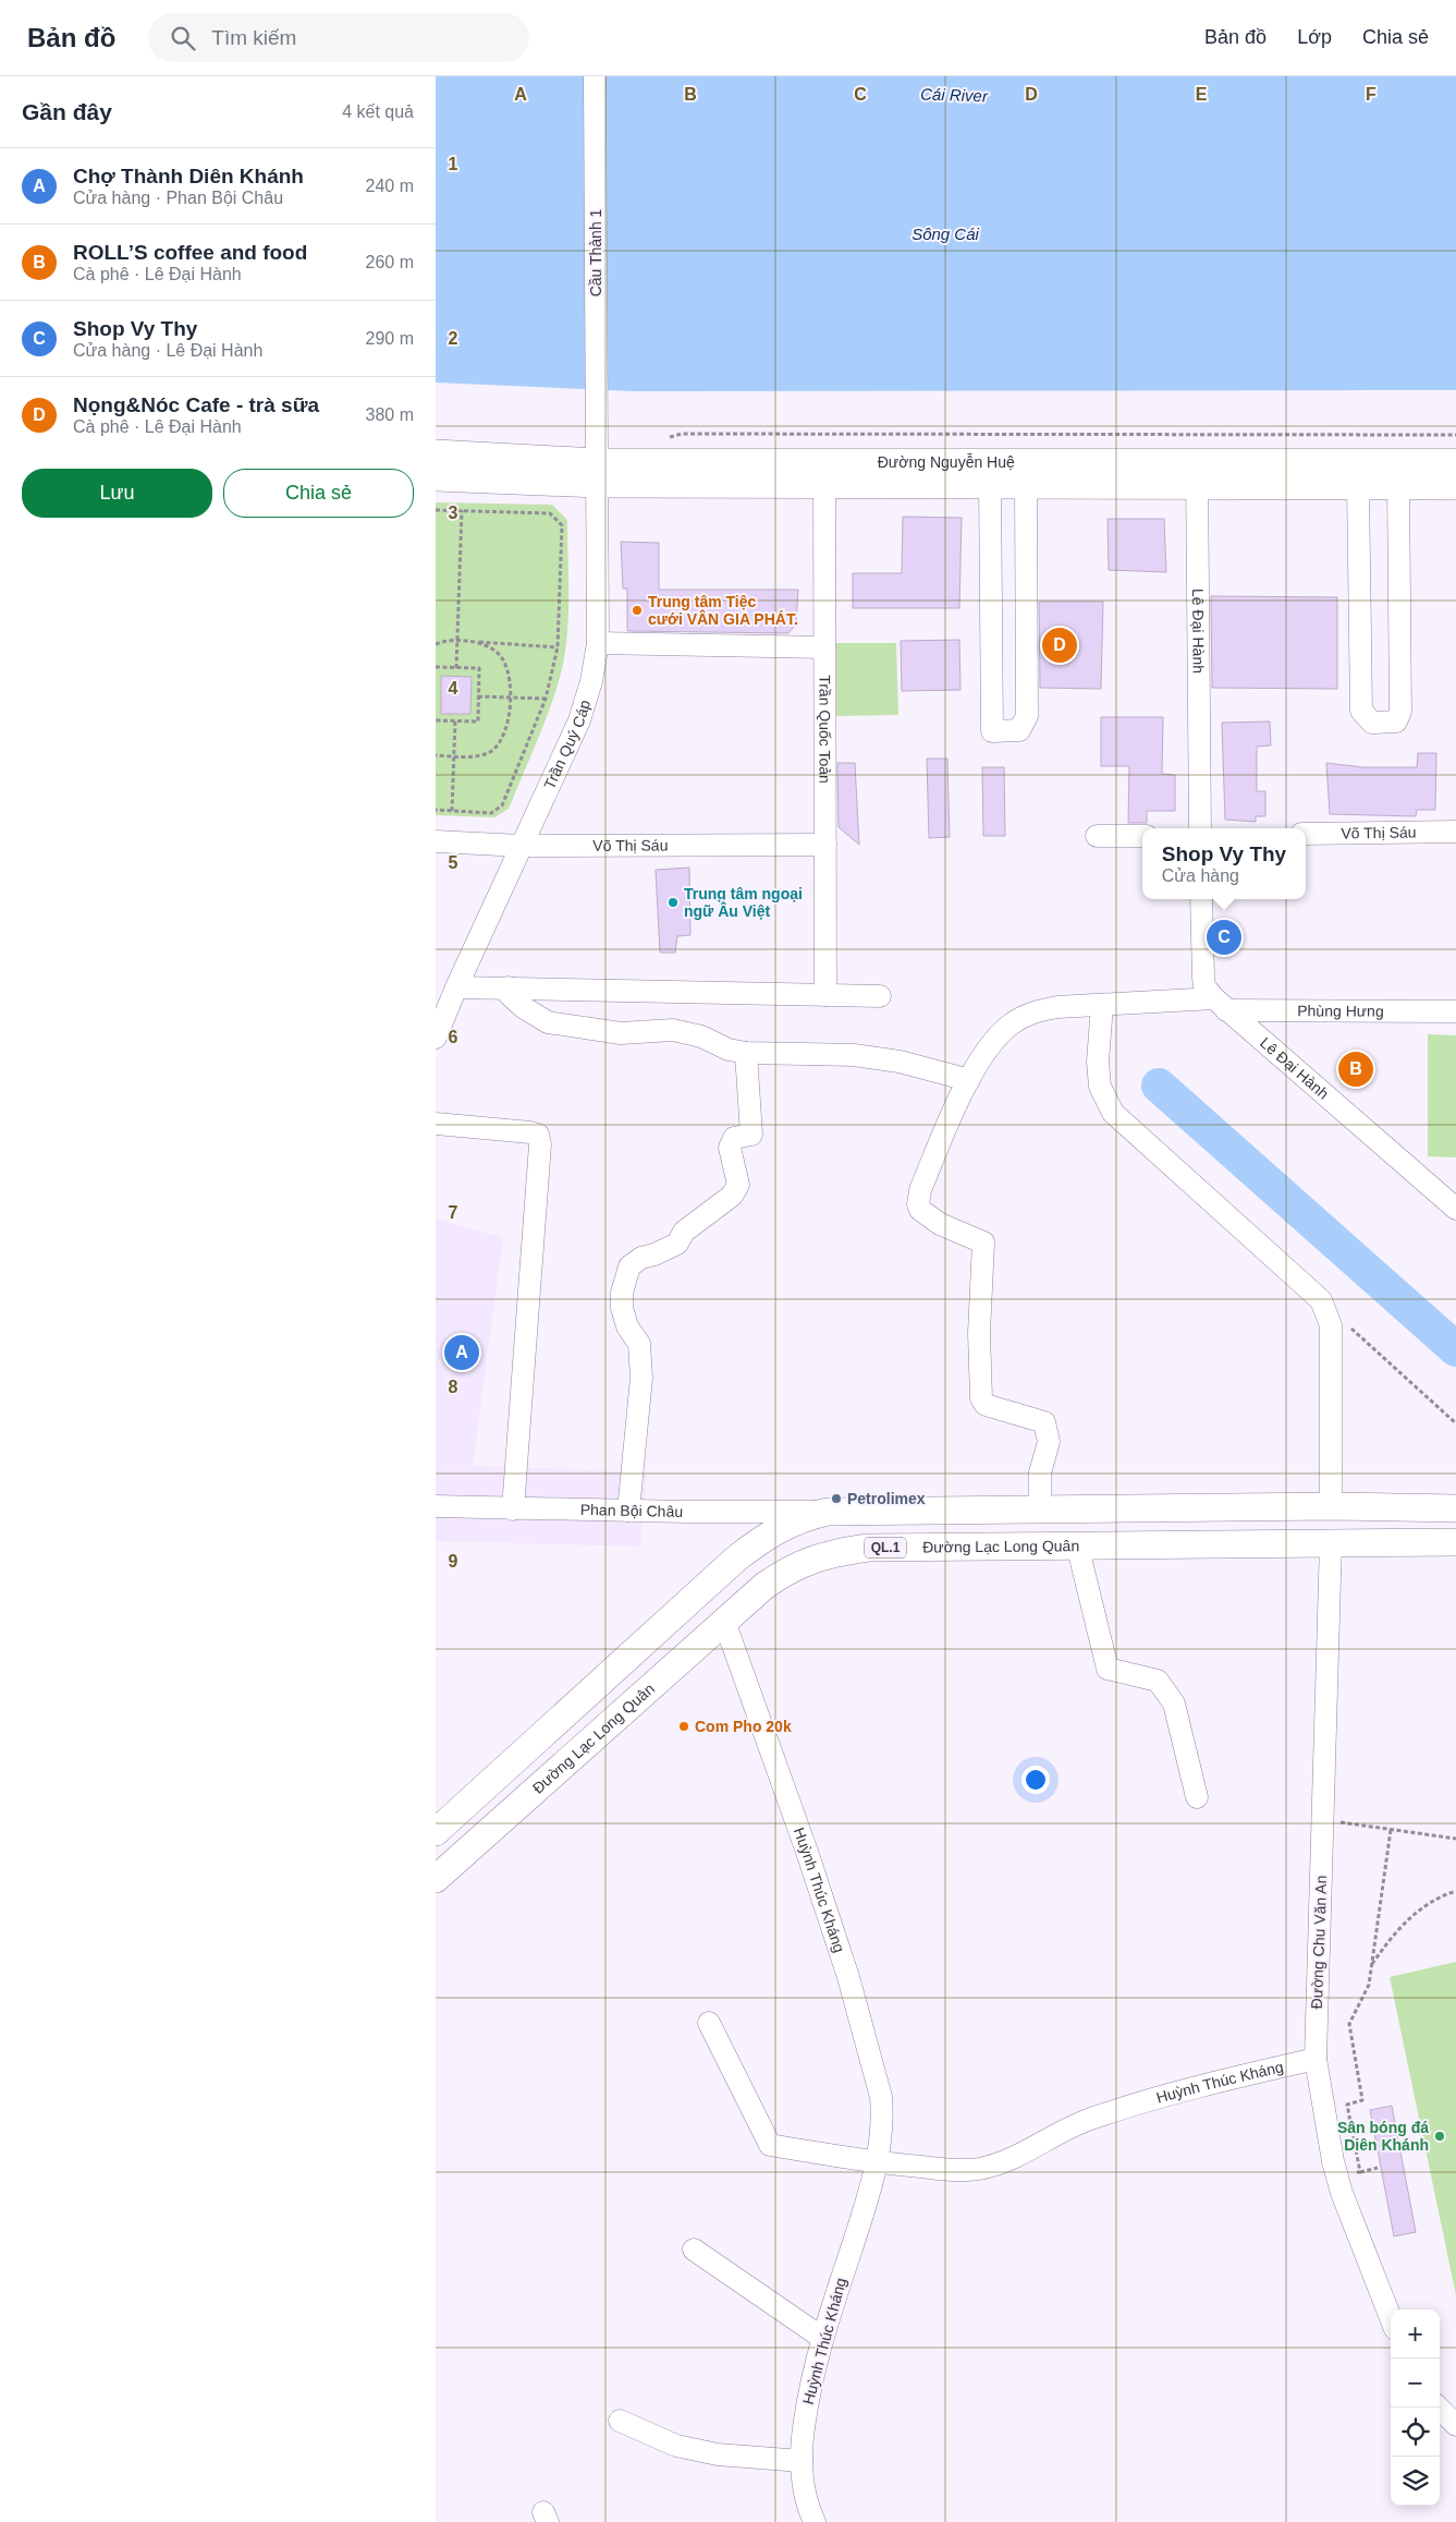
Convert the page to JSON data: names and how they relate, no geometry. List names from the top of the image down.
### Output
{
  "streets": {
    "main road": ["Đường Nguyễn Huệ", "Đường Lạc Long Quân", "QL.1"],
    "street": [
      "Cầu Thành 1",
      "Lê Đại Hành",
      "Trần Quốc Toản",
      "Trần Quý Cáp",
      "Võ Thị Sáu",
      "Phùng Hưng",
      "Phan Bội Châu",
      "Huỳnh Thúc Kháng",
      "Đường Chu Văn An"
    ]
  },
  "crossings": [
    ["Cầu Thành 1", "Trần Quý Cáp"],
    ["Đường Nguyễn Huệ", "Lê Đại Hành"],
    ["Đường Nguyễn Huệ", "Trần Quốc Toản"],
    ["Đường Nguyễn Huệ", "Trần Quý Cáp"],
    ["Lê Đại Hành", "Phùng Hưng"],
    ["Trần Quốc Toản", "Võ Thị Sáu"],
    ["Trần Quý Cáp", "Võ Thị Sáu"],
    ["Đường Lạc Long Quân", "Huỳnh Thúc Kháng"],
    ["Đường Lạc Long Quân", "Đường Chu Văn An"],
    ["Huỳnh Thúc Kháng", "Đường Chu Văn An"]
  ],
  "water": ["Cái River", "Sông Cái"],
  "places": [
    "Trung tâm Tiệc cưới VÂN GIA PHÁT.",
    "Trung tâm ngoại ngữ Âu Việt",
    "Petrolimex",
    "Com Pho 20k",
    "Sân bóng đá Diên Khánh"
  ],
  "page": {
    "header": "Bản đồ",
    "search": "Tìm kiếm",
    "nav": ["Bản đồ", "Lớp", "Chia sẻ"],
    "heading": ["Gần đây", "4 kết quả"],
    "list": [
      {
        "mark": "A",
        "name": "Chợ Thành Diên Khánh",
        "note": "Cửa hàng · Phan Bội Châu",
        "value": "240 m"
      },
      {
        "mark": "B",
        "name": "ROLL’S coffee and food",
        "note": "Cà phê · Lê Đại Hành",
        "value": "260 m"
      },
      {
        "mark": "C",
        "name": "Shop Vy Thy",
        "note": "Cửa hàng · Lê Đại Hành",
        "value": "290 m"
      },
      {
        "mark": "D",
        "name": "Nọng&Nóc Cafe - trà sữa",
        "note": "Cà phê · Lê Đại Hành",
        "value": "380 m"
      }
    ],
    "buttons": ["Lưu", "Chia sẻ"],
    "pins": [
      "D",
      "C",
      "B",
      "A"
    ],
    "popup": ["Shop Vy Thy", "Cửa hàng"],
    "map_buttons": ["+", "−"]
  },
  "grid": {
    "columns": [
      "A",
      "B",
      "C",
      "D",
      "E",
      "F"
    ],
    "rows": [
      "1",
      "2",
      "3",
      "4",
      "5",
      "6",
      "7",
      "8",
      "9"
    ]
  }
}
